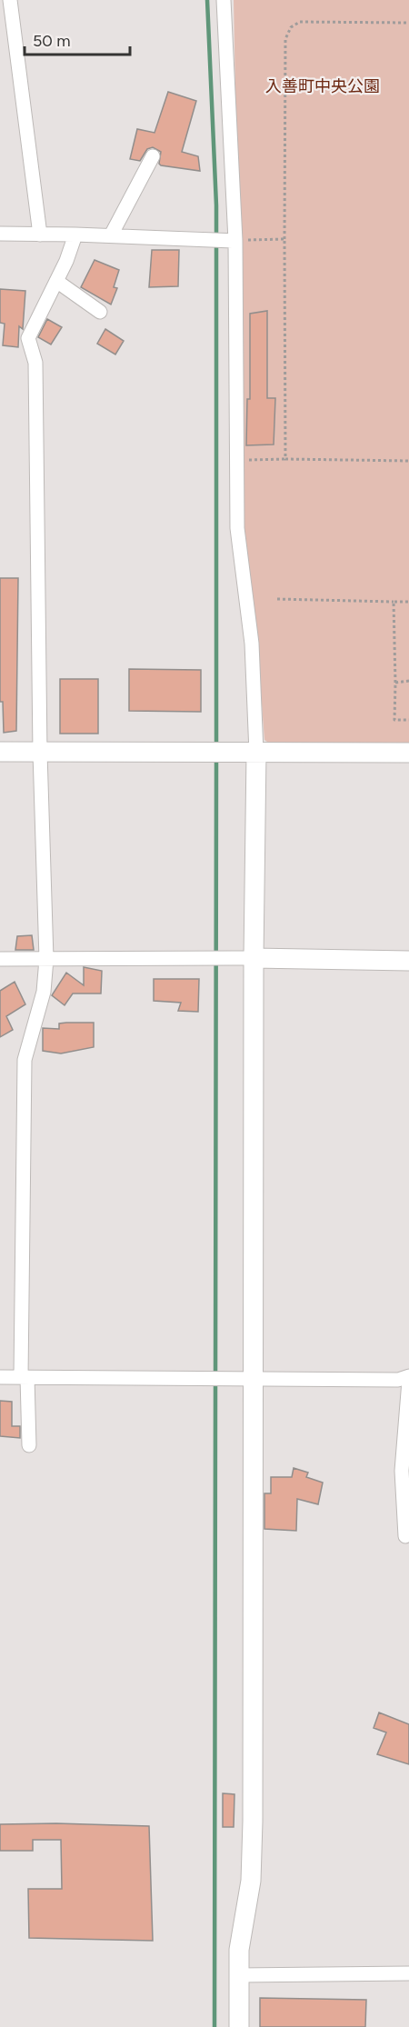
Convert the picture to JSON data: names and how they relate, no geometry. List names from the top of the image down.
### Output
{
  "parks": ["入善町中央公園"],
  "scale_bar": "50 m"
}
